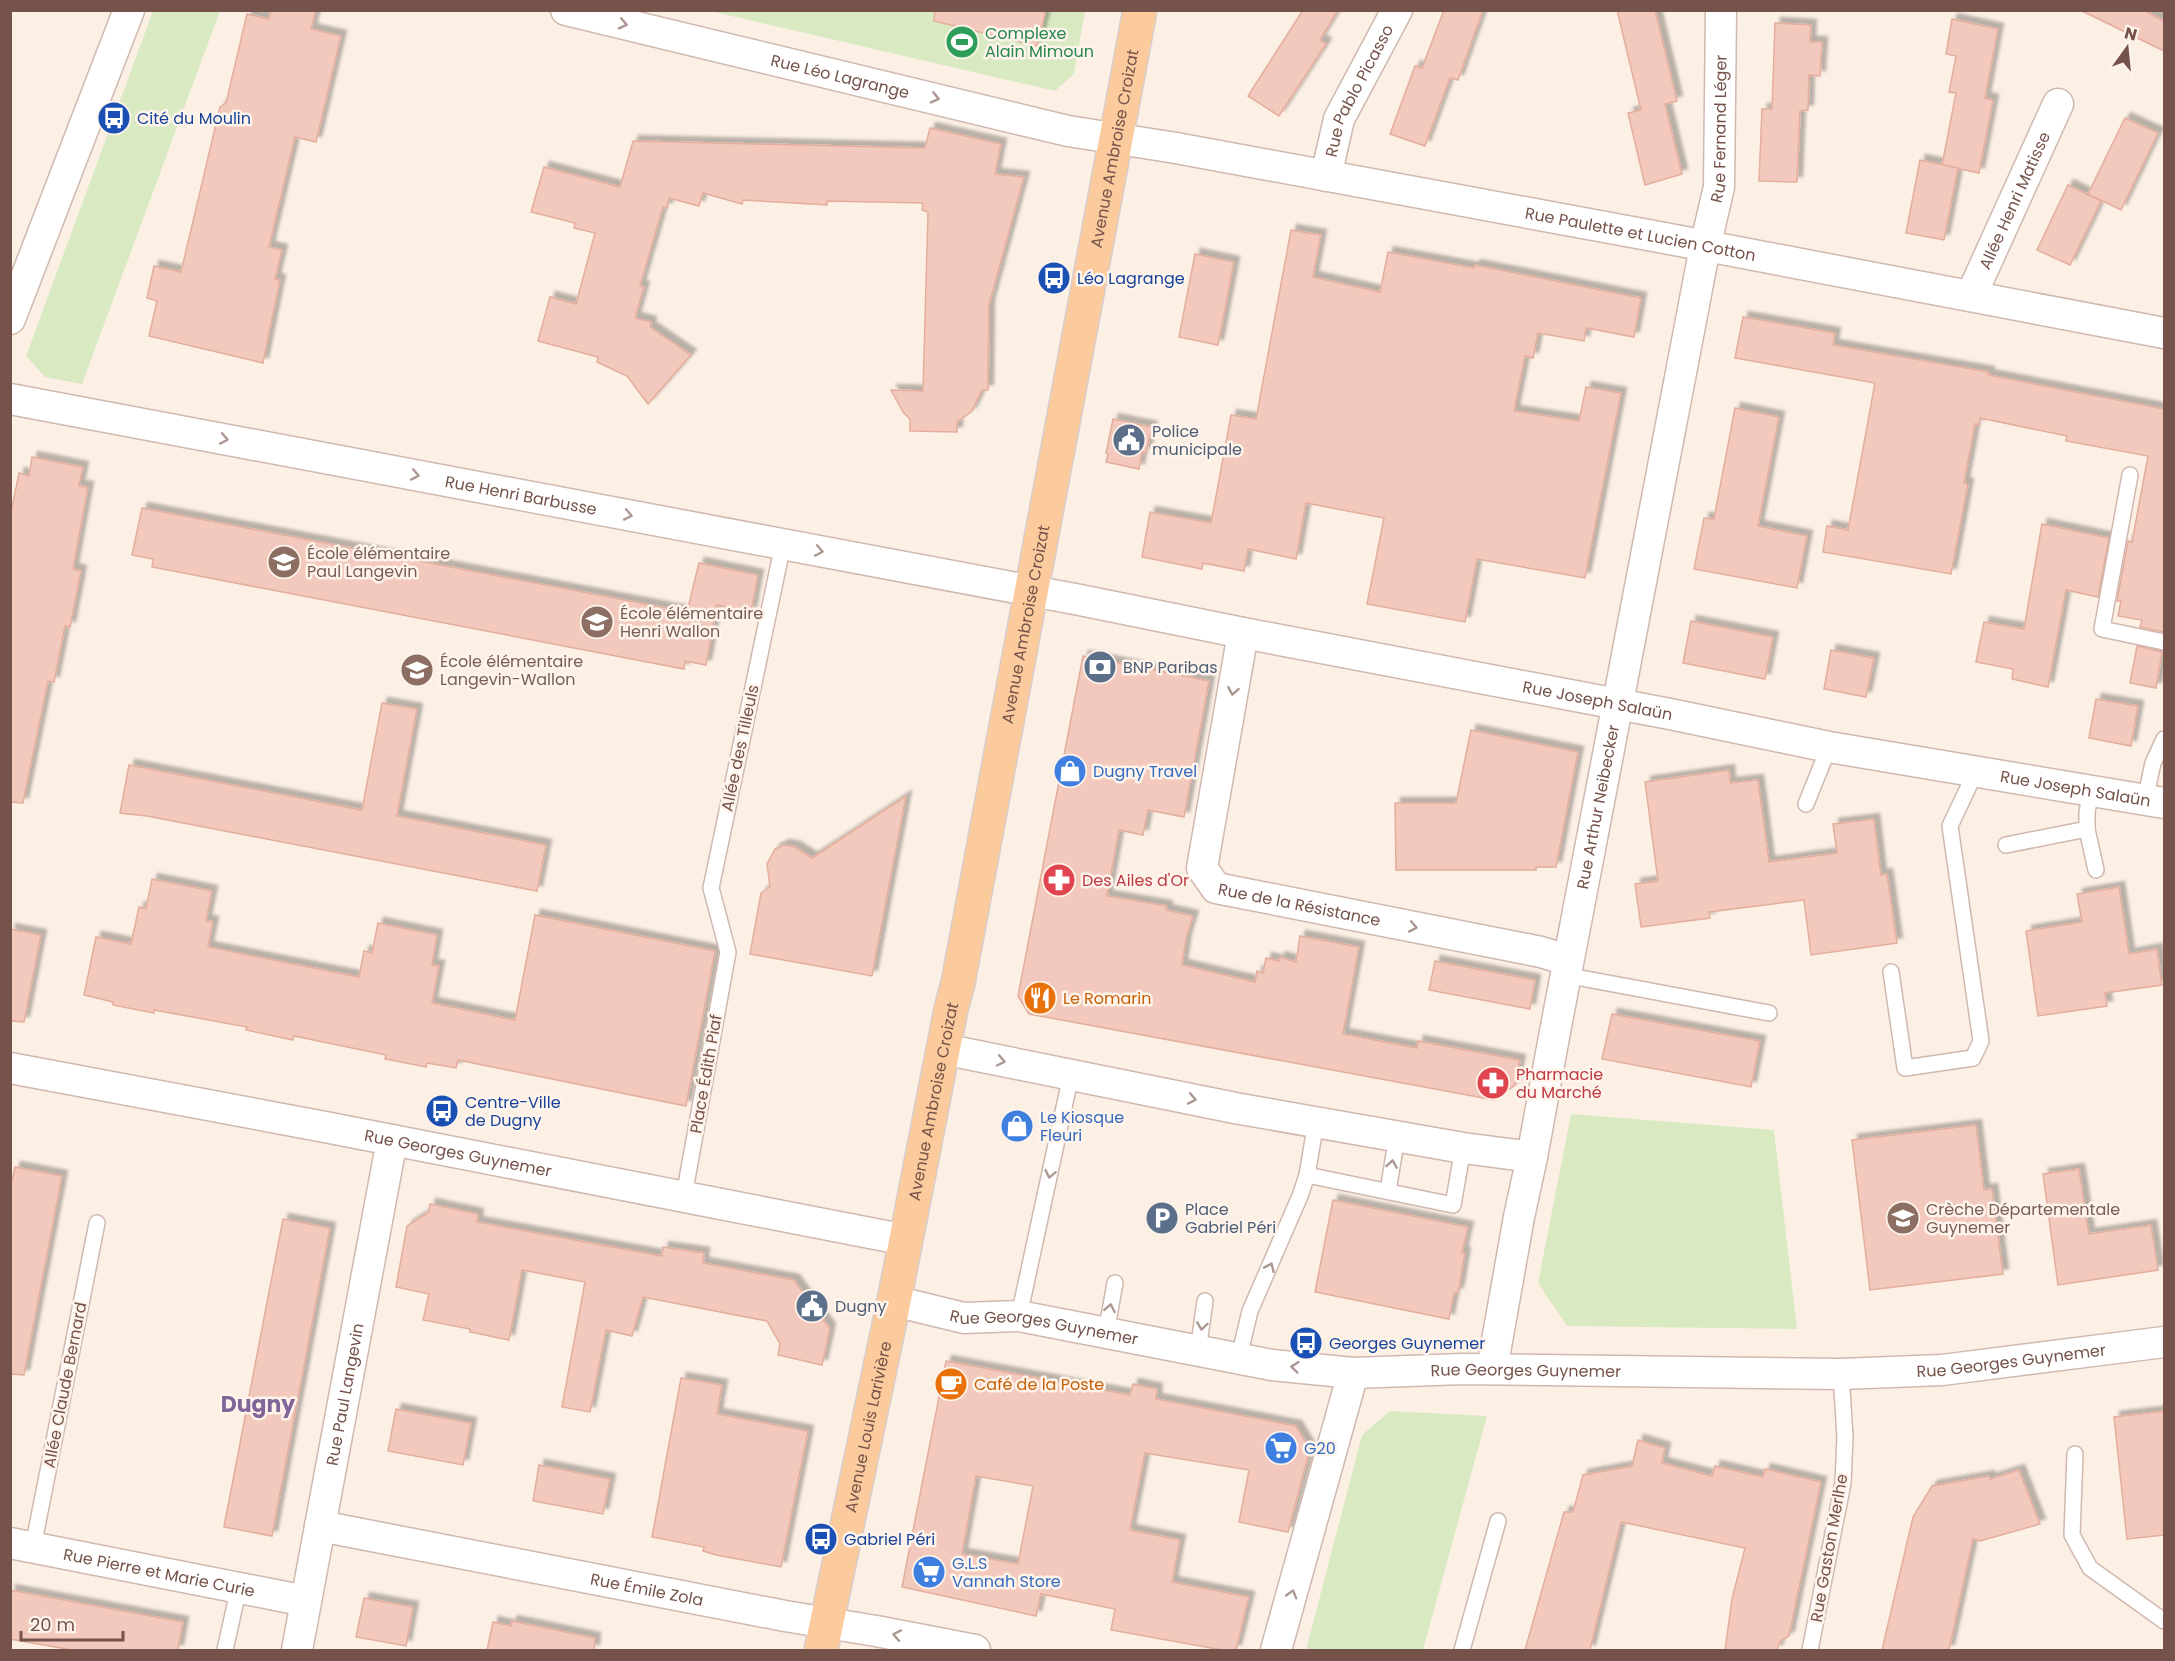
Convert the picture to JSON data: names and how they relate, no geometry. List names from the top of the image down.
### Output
{
  "streets": {
    "main road": ["Avenue Ambroise Croizat", "Avenue Louis Larivière"],
    "street": [
      "Rue Léo Lagrange",
      "Rue Pablo Picasso",
      "Rue Fernand Léger",
      "Allée Henri Matisse",
      "Rue Paulette et Lucien Cotton",
      "Rue Henri Barbusse",
      "Rue Joseph Salaün",
      "Rue Arthur Neibecker",
      "Rue de la Résistance",
      "Rue Georges Guynemer",
      "Rue Paul Langevin",
      "Rue Pierre et Marie Curie",
      "Rue Émile Zola"
    ],
    "lane": [
      "Allée des Tilleuls",
      "Place Édith Piaf",
      "Allée Claude Bernard",
      "Rue Gaston Merlhe"
    ]
  },
  "crossings": [
    ["Rue Léo Lagrange", "Avenue Ambroise Croizat"],
    ["Rue Léo Lagrange", "Rue Paulette et Lucien Cotton"],
    ["Rue Pablo Picasso", "Rue Paulette et Lucien Cotton"],
    ["Rue Fernand Léger", "Rue Paulette et Lucien Cotton"],
    ["Rue Fernand Léger", "Rue Arthur Neibecker"],
    ["Avenue Ambroise Croizat", "Rue Paulette et Lucien Cotton"],
    ["Avenue Ambroise Croizat", "Rue Henri Barbusse"],
    ["Avenue Ambroise Croizat", "Rue Joseph Salaün"],
    ["Avenue Ambroise Croizat", "Rue Georges Guynemer"],
    ["Avenue Ambroise Croizat", "Avenue Louis Larivière"],
    ["Allée Henri Matisse", "Rue Paulette et Lucien Cotton"],
    ["Rue Paulette et Lucien Cotton", "Rue Arthur Neibecker"],
    ["Rue Henri Barbusse", "Rue Joseph Salaün"],
    ["Rue Henri Barbusse", "Allée des Tilleuls"],
    ["Rue Joseph Salaün", "Rue Arthur Neibecker"],
    ["Rue Joseph Salaün", "Rue de la Résistance"],
    ["Allée des Tilleuls", "Place Édith Piaf"],
    ["Rue Arthur Neibecker", "Rue de la Résistance"],
    ["Rue Arthur Neibecker", "Rue Georges Guynemer"],
    ["Place Édith Piaf", "Rue Georges Guynemer"],
    ["Rue Georges Guynemer", "Rue Paul Langevin"],
    ["Rue Georges Guynemer", "Avenue Louis Larivière"],
    ["Rue Georges Guynemer", "Rue Gaston Merlhe"],
    ["Allée Claude Bernard", "Rue Pierre et Marie Curie"],
    ["Rue Paul Langevin", "Rue Pierre et Marie Curie"],
    ["Rue Paul Langevin", "Rue Émile Zola"],
    ["Avenue Louis Larivière", "Rue Émile Zola"]
  ],
  "one_way": ["Rue Léo Lagrange", "Rue Henri Barbusse"],
  "districts": ["Dugny"],
  "places": {
    "sports": ["Complexe Alain Mimoun"],
    "bus stop": [
      "Cité du Moulin",
      "Léo Lagrange",
      "Centre-Ville de Dugny",
      "Georges Guynemer",
      "Gabriel Péri"
    ],
    "public building": ["Police municipale", "Dugny"],
    "school or university": [
      "École élémentaire Paul Langevin",
      "École élémentaire Henri Wallon",
      "École élémentaire Langevin-Wallon",
      "Crèche Départementale Guynemer"
    ],
    "bank": ["BNP Paribas"],
    "shop": ["Dugny Travel", "Le Kiosque Fleuri"],
    "pharmacy": ["Des Ailes d'Or", "Pharmacie du Marché"],
    "restaurant": ["Le Romarin"],
    "parking": ["Place Gabriel Péri"],
    "cafe": ["Café de la Poste"],
    "supermarket": ["G20", "G.L.S Vannah Store"]
  },
  "scale_bar": "20 m",
  "north": "top"
}
